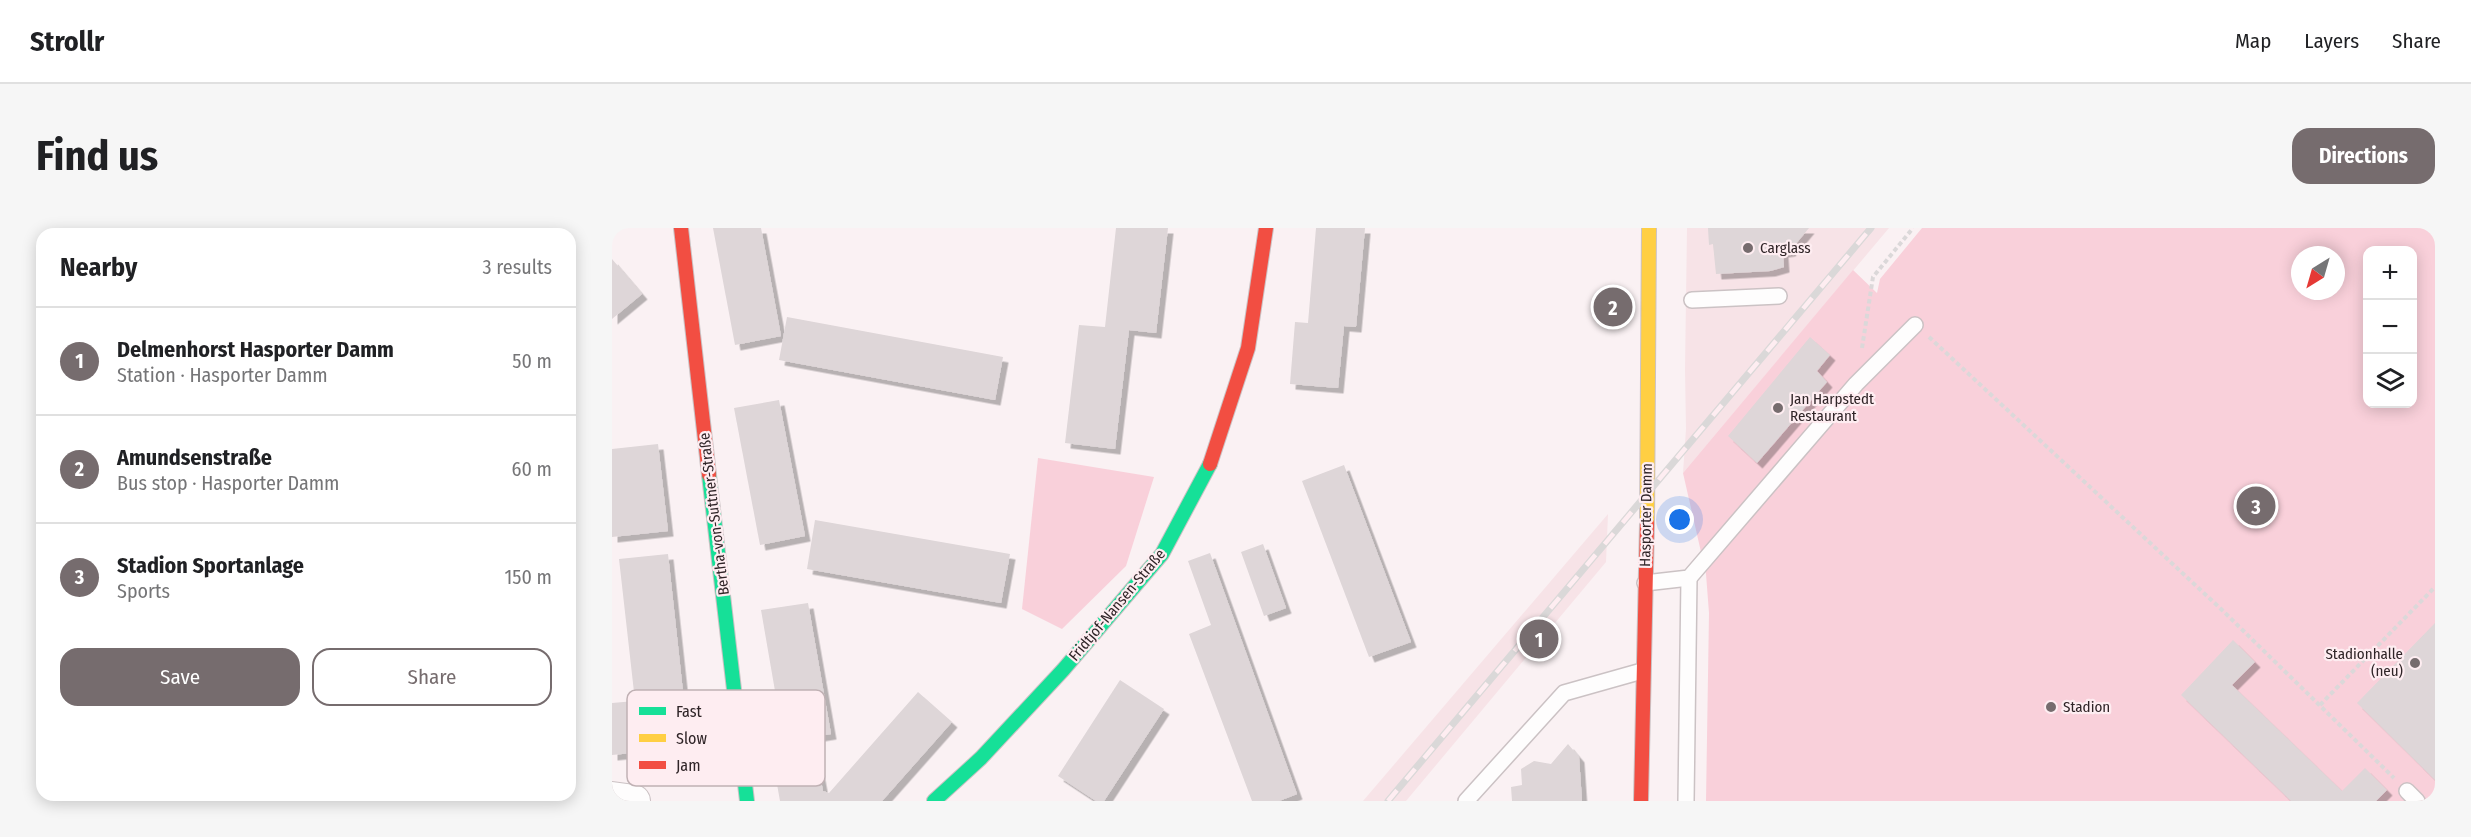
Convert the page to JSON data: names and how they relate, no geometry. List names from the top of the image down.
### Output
{
  "streets": {
    "street": ["Bertha-von-Suttner-Straße", "Hasporter Damm", "Fridtjof-Nansen-Straße"]
  },
  "places": [
    "Carglass",
    "Jan Harpstedt Restaurant",
    "Stadionhalle (neu)",
    "Stadion"
  ],
  "legend": ["Fast", "Slow", "Jam"],
  "north": "bottom left",
  "page": {
    "header": "Strollr",
    "nav": ["Map", "Layers", "Share"],
    "buttons": [
      "Directions",
      ["Save", "Share"]
    ],
    "title": "Find us",
    "heading": ["Nearby", "3 results"],
    "map_buttons": ["+", "−"],
    "pins": ["2", "3", "1"],
    "list": [
      {
        "mark": "1",
        "name": "Delmenhorst Hasporter Damm",
        "note": "Station · Hasporter Damm",
        "value": "50 m"
      },
      {
        "mark": "2",
        "name": "Amundsenstraße",
        "note": "Bus stop · Hasporter Damm",
        "value": "60 m"
      },
      {
        "mark": "3",
        "name": "Stadion Sportanlage",
        "note": "Sports",
        "value": "150 m"
      }
    ]
  }
}
